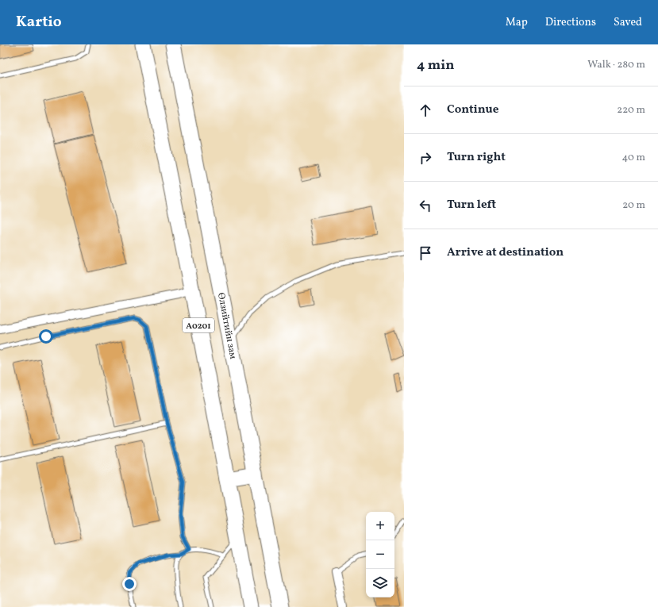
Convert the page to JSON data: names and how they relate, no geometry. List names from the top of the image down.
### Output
{
  "streets": {
    "highway": ["A0201", "Өлзийтийн зам"]
  },
  "page": {
    "header": "Kartio",
    "nav": ["Map", "Directions", "Saved"],
    "heading": ["4 min", "Walk · 280 m"],
    "list": [
      ["Continue", "220 m"],
      ["Turn right", "40 m"],
      ["Turn left", "20 m"],
      "Arrive at destination"
    ],
    "map_buttons": ["+", "−"]
  }
}
